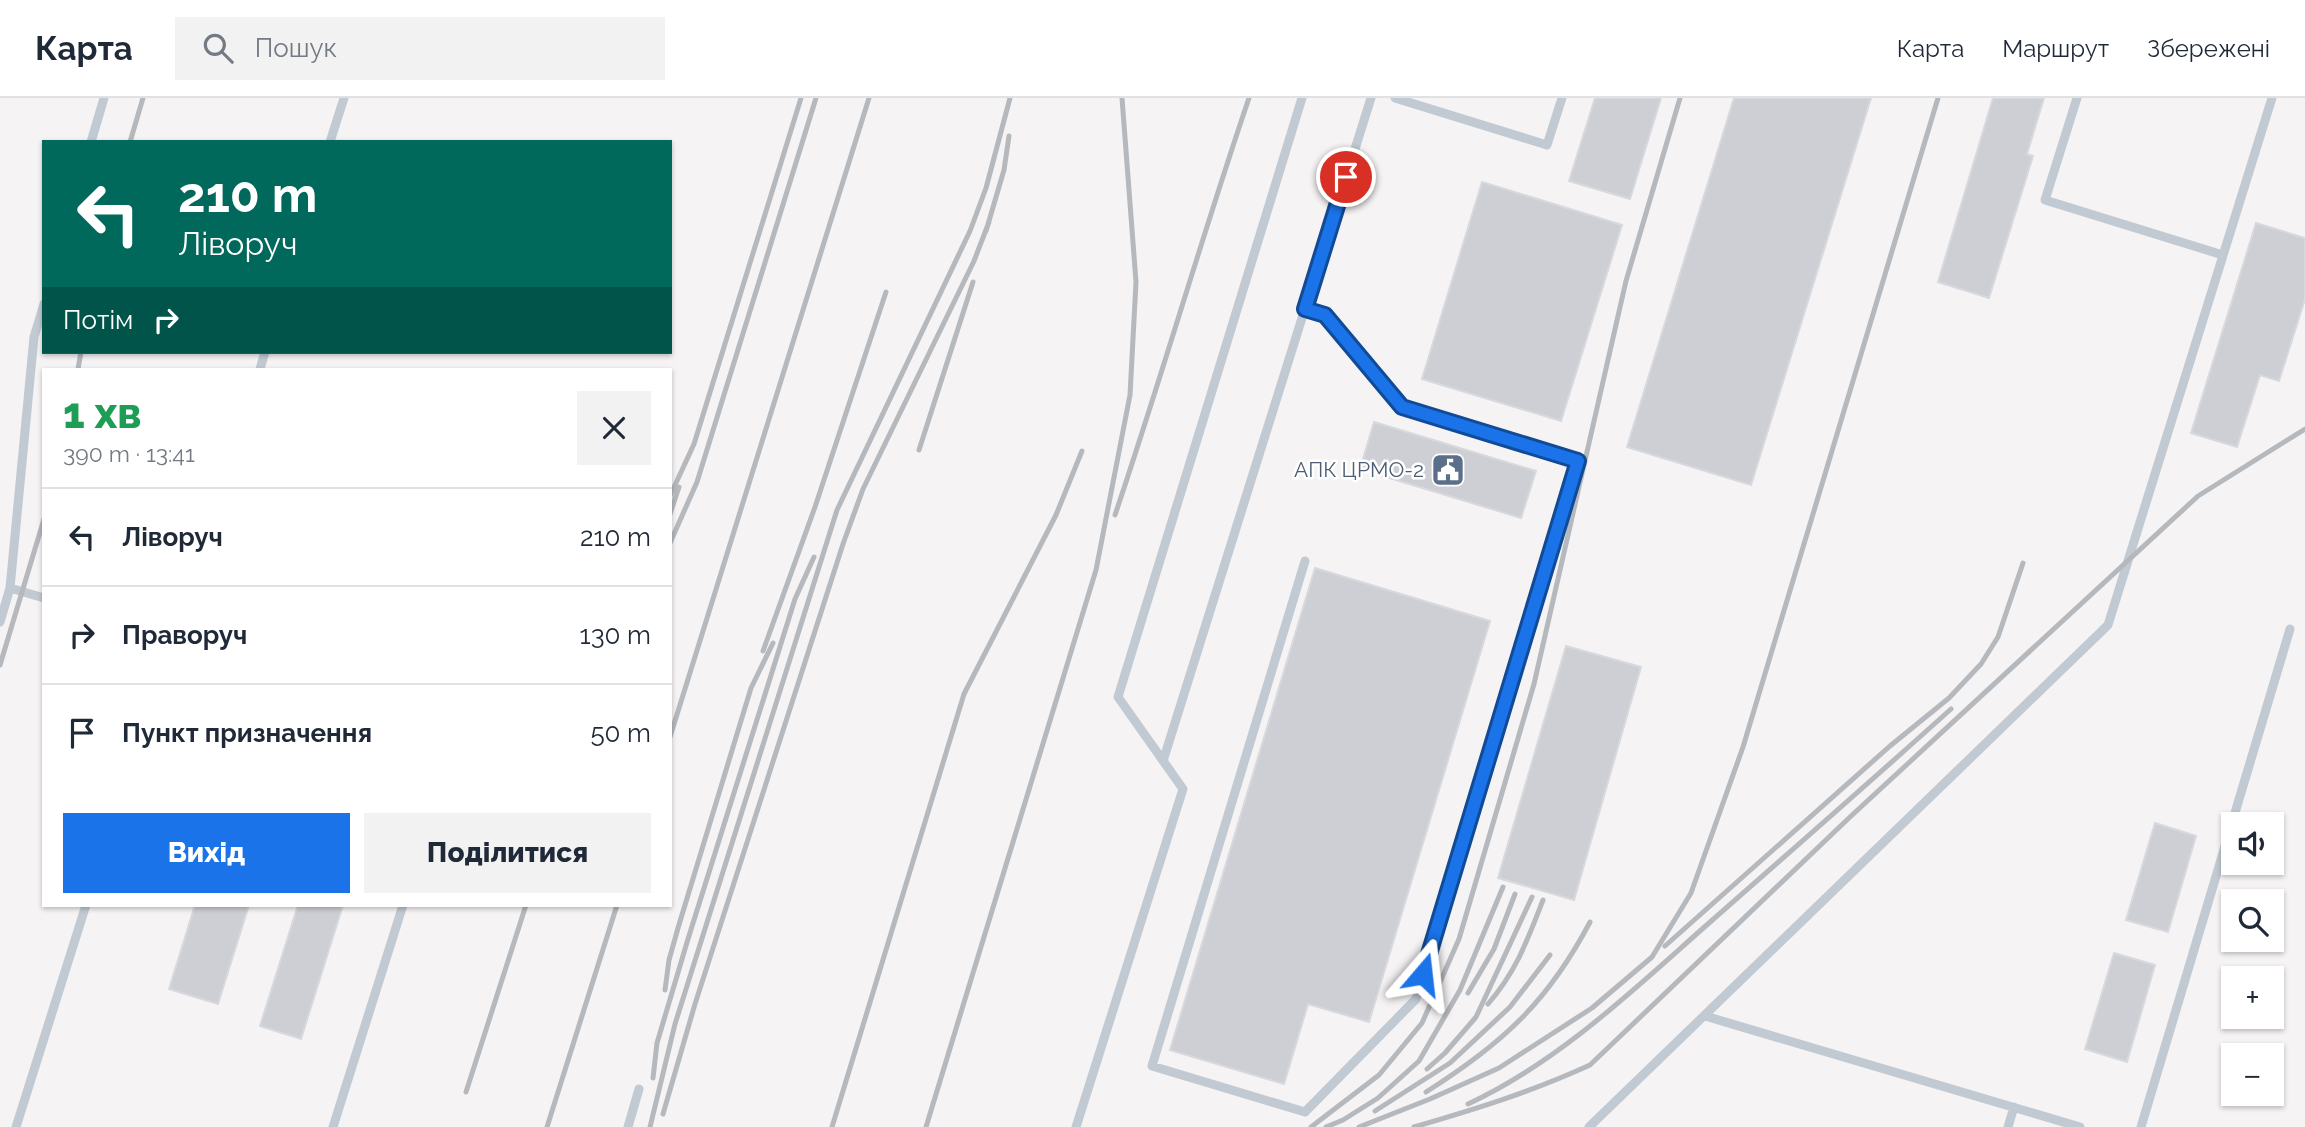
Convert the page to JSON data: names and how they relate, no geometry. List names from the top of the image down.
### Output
{
  "places": {
    "public building": ["АПК ЦРМО-2"]
  },
  "page": {
    "header": "Карта",
    "search": "Пошук",
    "nav": ["Карта", "Маршрут", "Збережені"],
    "turn": ["210 m", "Ліворуч"],
    "then": "Потім",
    "heading": ["1 хв", "390 m · 13:41"],
    "list": [
      {
        "name": "Ліворуч",
        "value": "210 m"
      },
      {
        "name": "Праворуч",
        "value": "130 m"
      },
      {
        "name": "Пункт призначення",
        "value": "50 m"
      }
    ],
    "buttons": ["Вихід", "Поділитися"],
    "map_buttons": ["+", "−"]
  }
}
